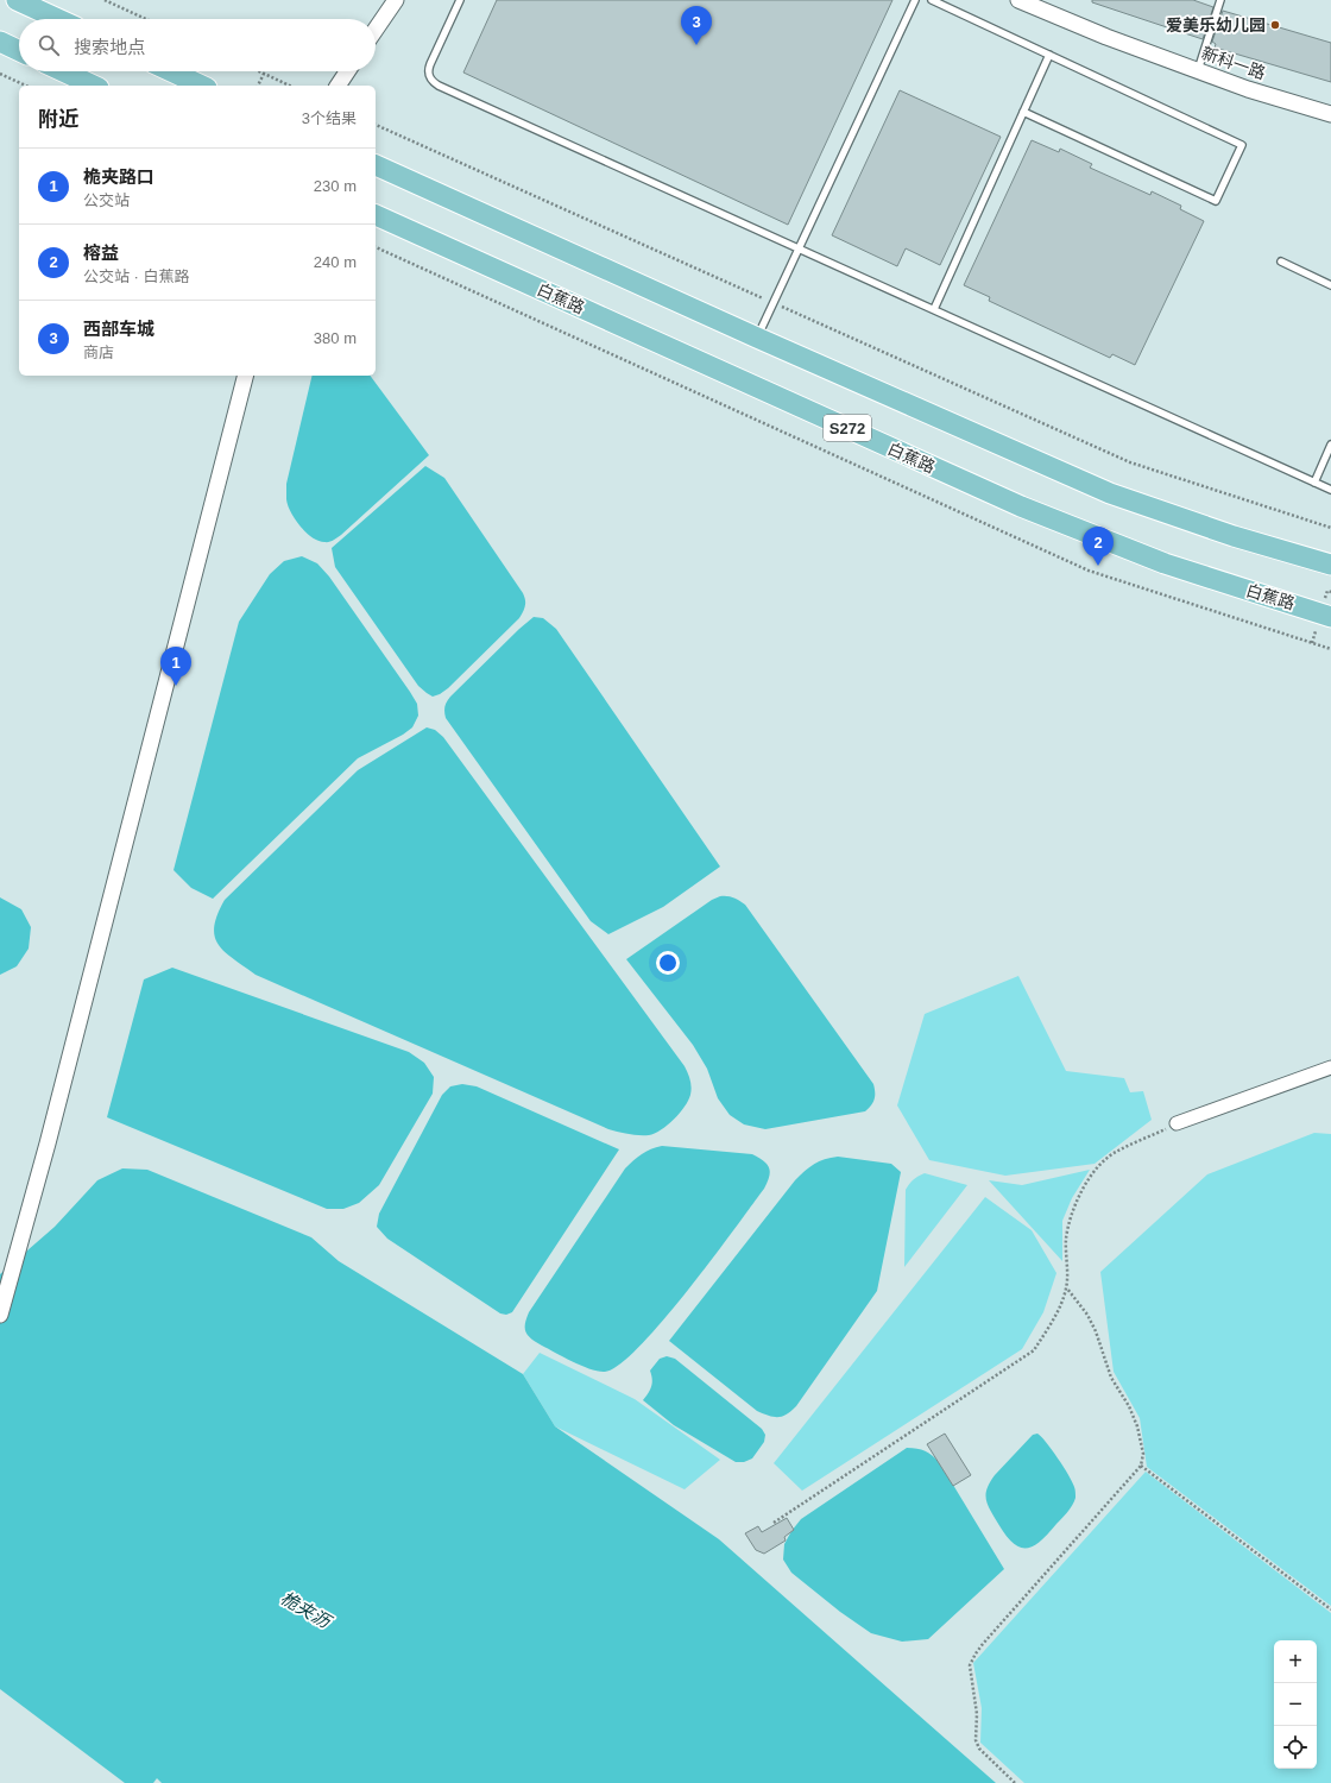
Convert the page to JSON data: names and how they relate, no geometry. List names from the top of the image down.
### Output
{
  "streets": {
    "main road": ["白蕉路", "S272"],
    "street": ["新科一路"]
  },
  "water": ["桅夹沥"],
  "places": ["爱美乐幼儿园"],
  "page": {
    "pins": ["3", "2", "1"],
    "search": "搜索地点",
    "heading": ["附近", "3个结果"],
    "list": [
      {
        "mark": "1",
        "name": "桅夹路口",
        "note": "公交站",
        "value": "230 m"
      },
      {
        "mark": "2",
        "name": "榕益",
        "note": "公交站 · 白蕉路",
        "value": "240 m"
      },
      {
        "mark": "3",
        "name": "西部车城",
        "note": "商店",
        "value": "380 m"
      }
    ],
    "map_buttons": ["+", "−"]
  }
}
